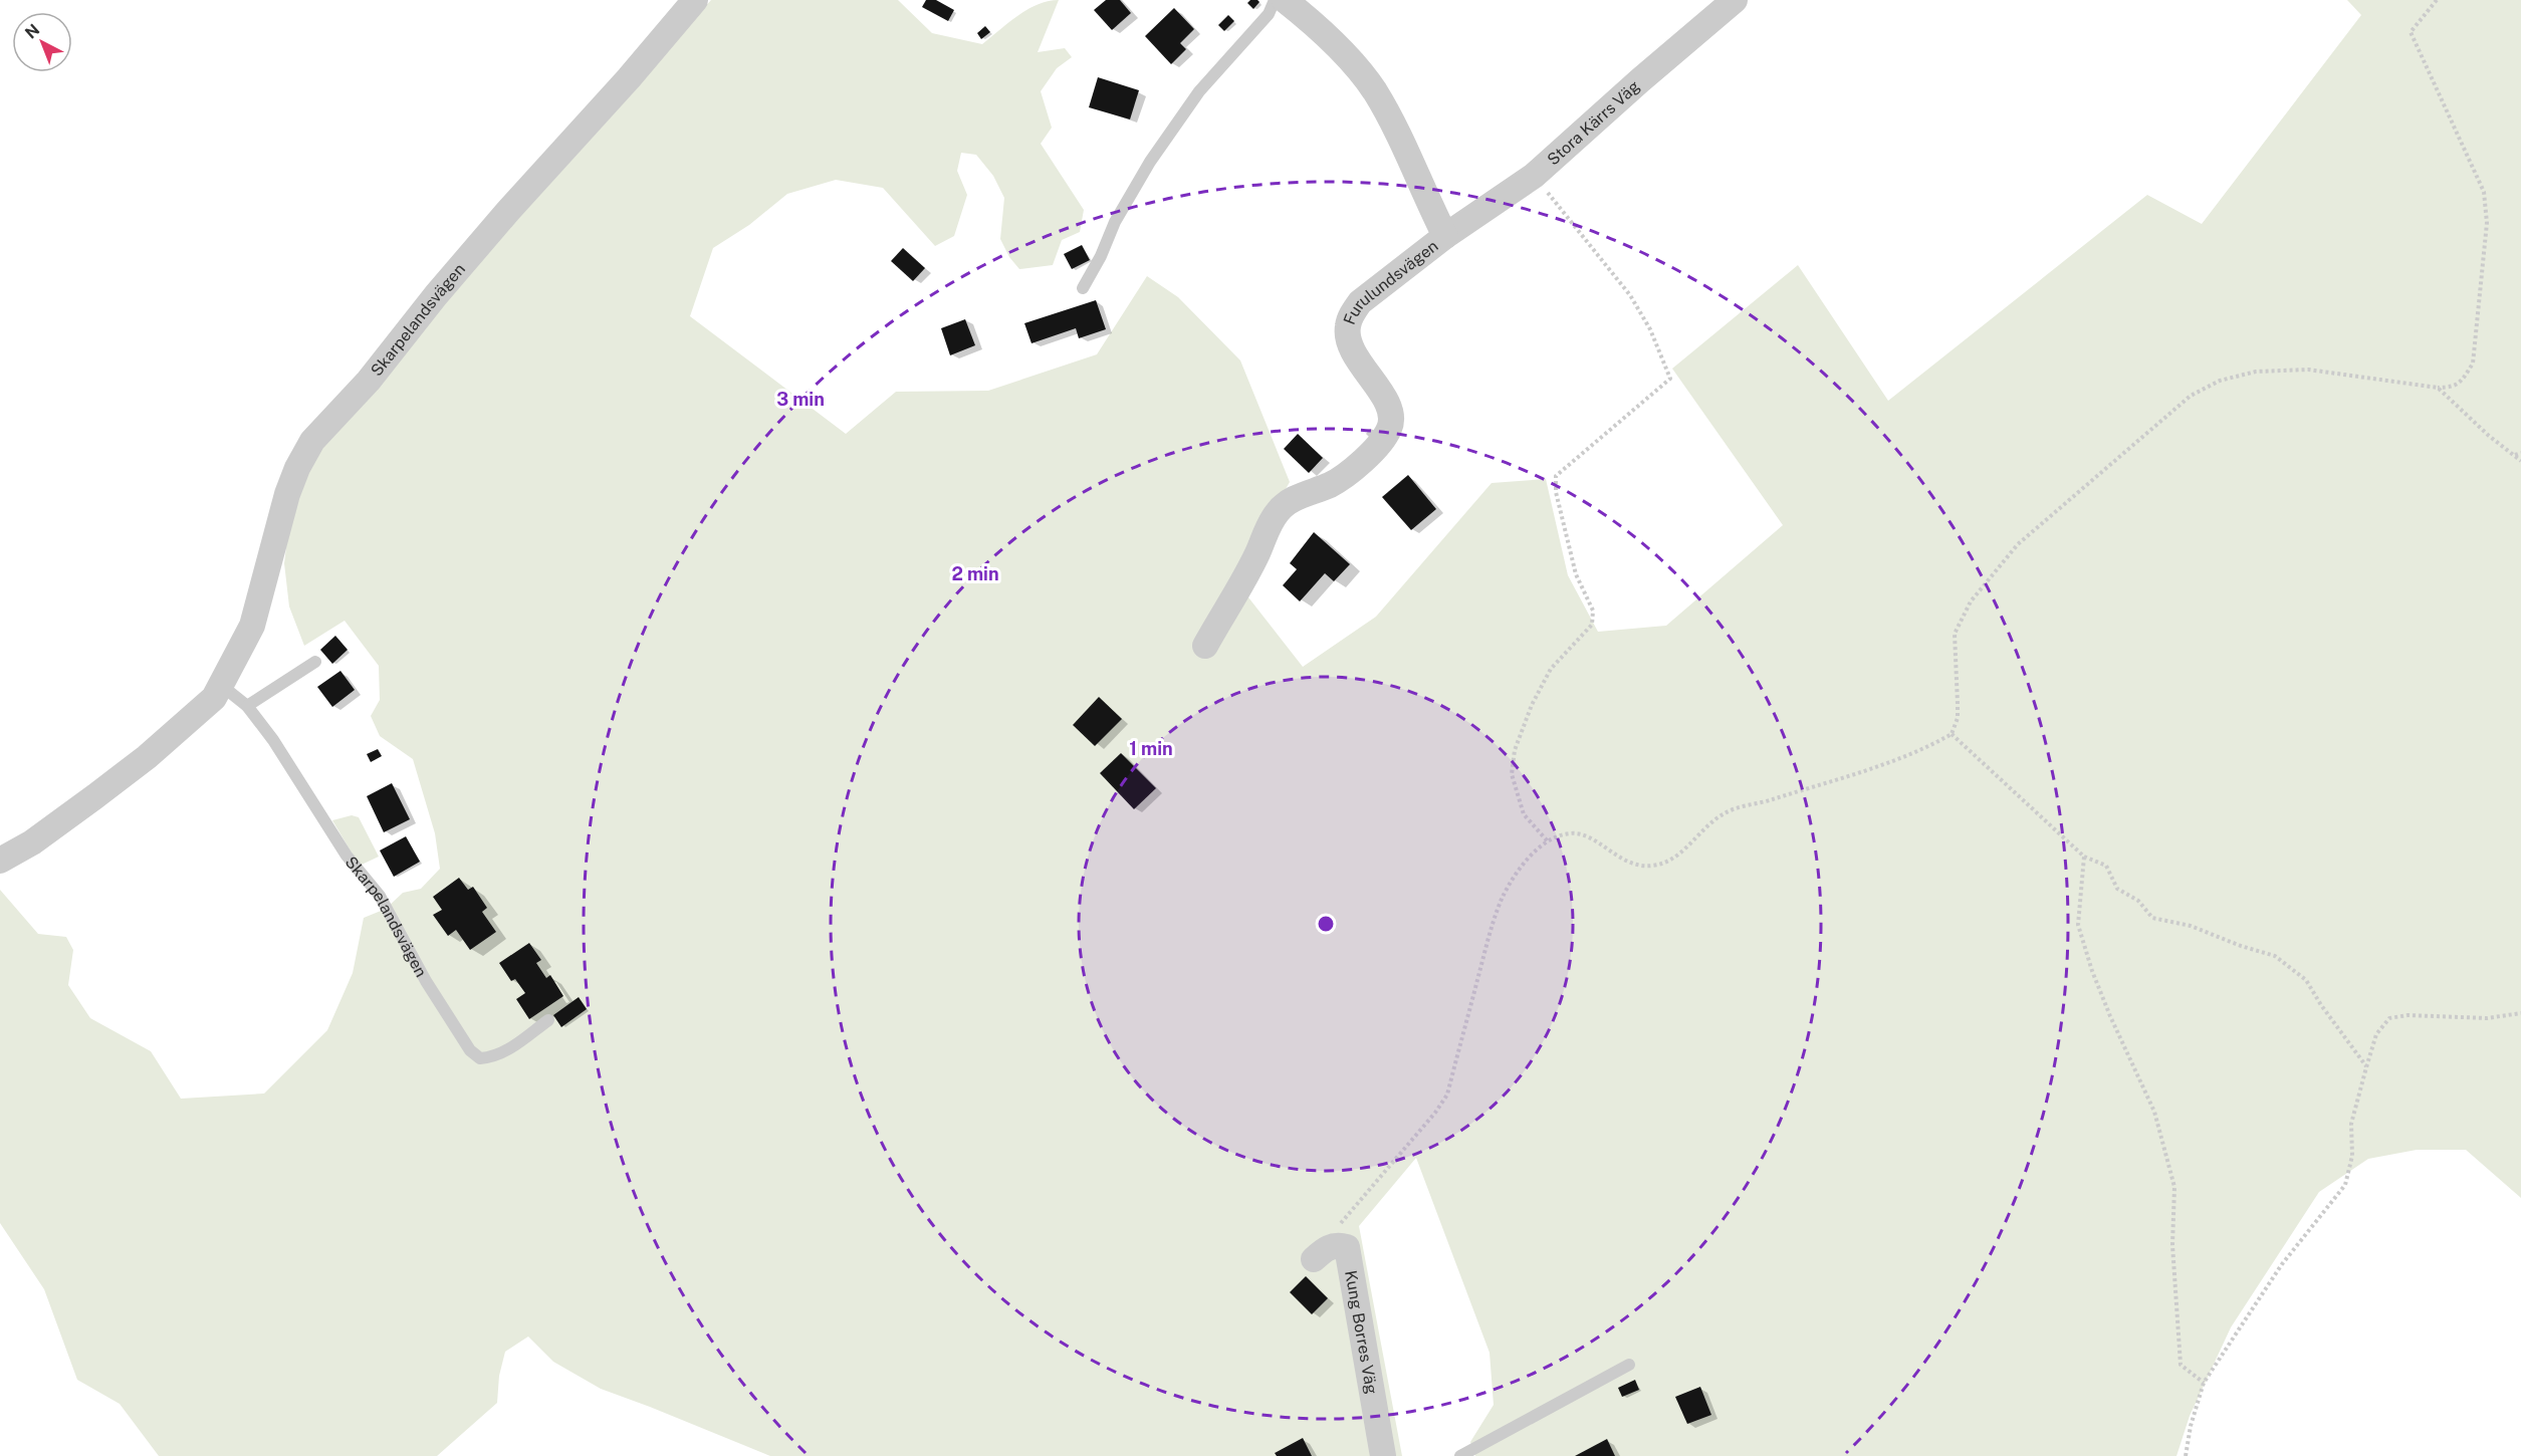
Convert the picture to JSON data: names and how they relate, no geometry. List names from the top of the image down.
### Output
{
  "streets": {
    "street": [
      "Stora Kärrs Väg",
      "Furulundsvägen",
      "Skarpelandsvägen",
      "Kung Borres Väg"
    ]
  },
  "crossings": [
    ["Stora Kärrs Väg", "Furulundsvägen"]
  ],
  "north": "top left",
  "rings": ["3 min", "2 min", "1 min"]
}
